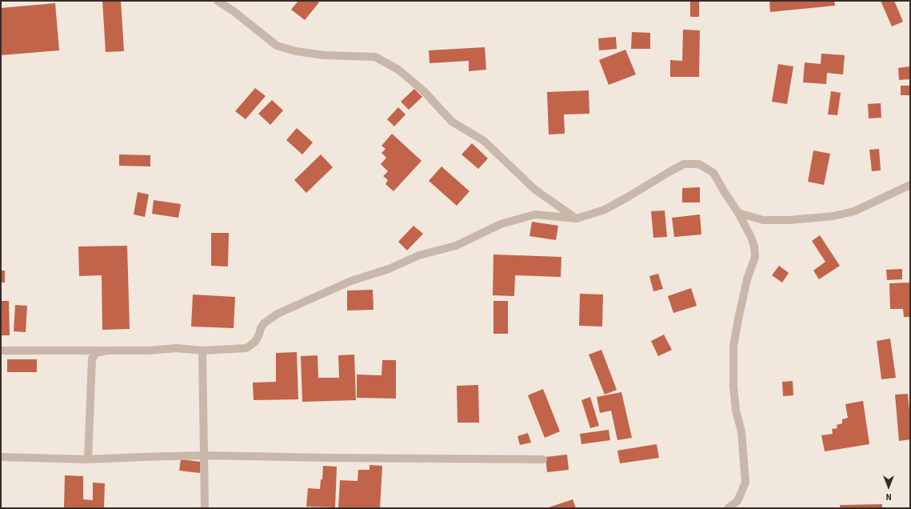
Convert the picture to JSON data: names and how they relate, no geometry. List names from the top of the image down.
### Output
{
  "north": "bottom"
}
